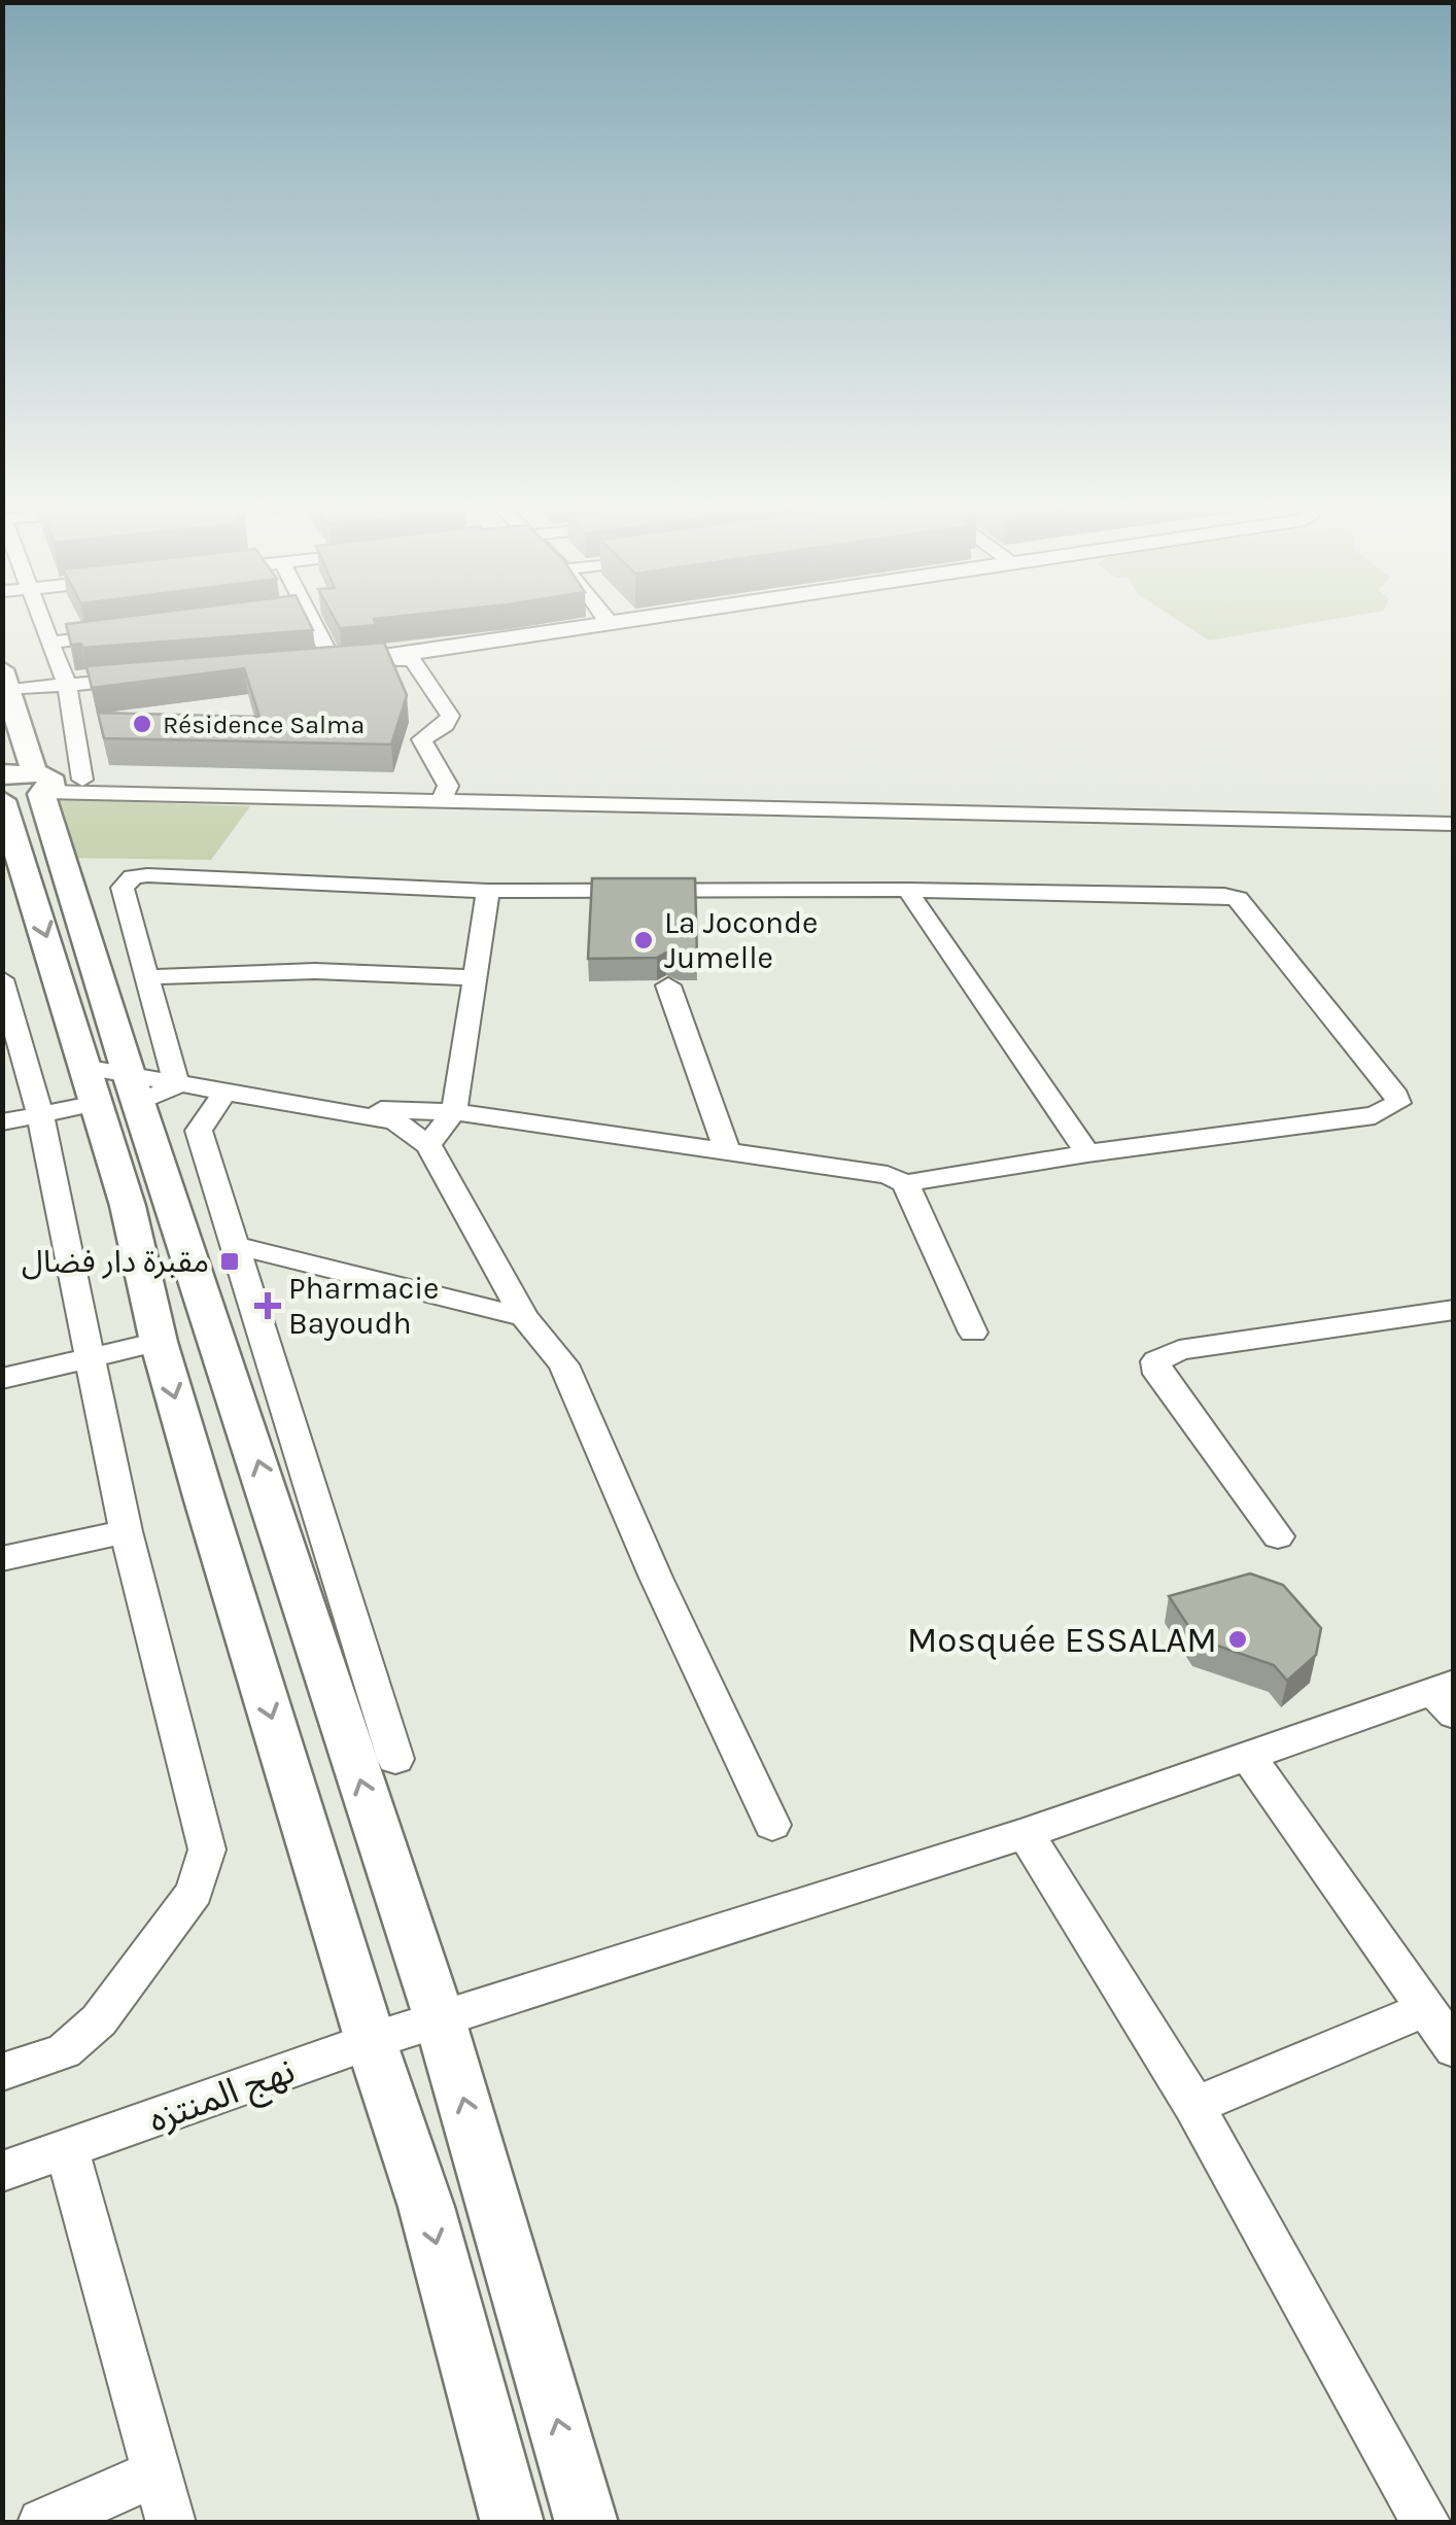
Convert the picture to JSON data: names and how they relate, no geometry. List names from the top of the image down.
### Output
{
  "streets": {
    "street": ["نهج المنتزه"]
  },
  "places": {
    "other": ["Résidence Salma", "La Joconde Jumelle", "Mosquée ESSALAM"],
    "transit": ["مقبرة دار فضال"],
    "health": ["Pharmacie Bayoudh"]
  }
}
